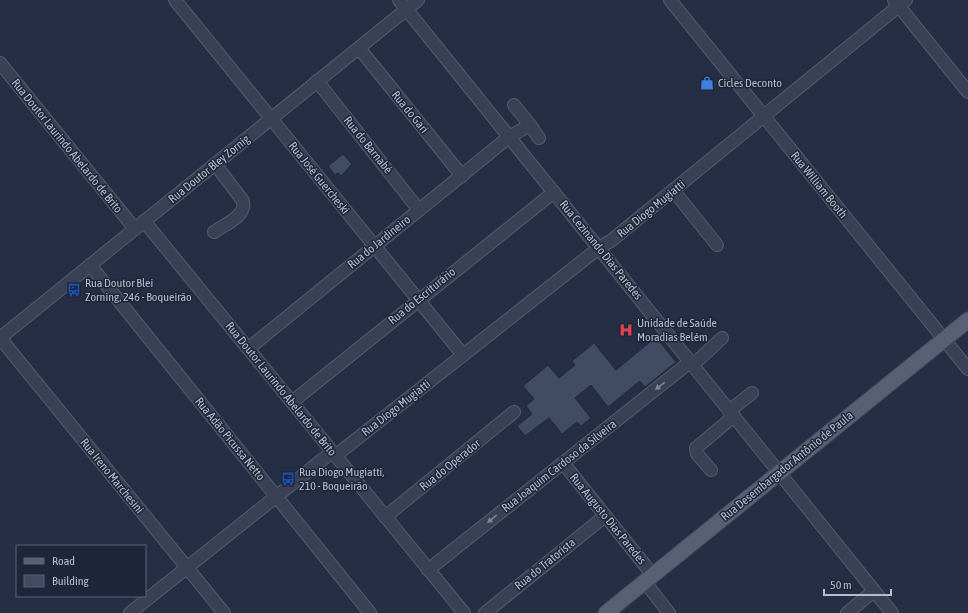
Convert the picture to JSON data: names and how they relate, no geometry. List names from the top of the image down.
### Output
{
  "streets": {
    "main road": ["Rua Desembargador Antônio de Paula"],
    "street": [
      "Rua do Gari",
      "Rua do Barnabé",
      "Rua Doutor Laurindo Abelardo de Brito",
      "Rua Doutor Bley Zornig",
      "Rua José Guercheski",
      "Rua William Booth",
      "Rua Diogo Mugiatti",
      "Rua do Jardineiro",
      "Rua Cezinando Dias Paredes",
      "Rua do Escriturário",
      "Rua Adão Picussa Netto",
      "Rua do Operador",
      "Rua Joaquim Cardoso da Silveira",
      "Rua Ireno Marchesini",
      "Rua Augusto Dias Paredes",
      "Rua do Tratorista"
    ]
  },
  "crossings": [
    ["Rua do Gari", "Rua Doutor Bley Zornig"],
    ["Rua do Gari", "Rua do Jardineiro"],
    ["Rua do Barnabé", "Rua Doutor Bley Zornig"],
    ["Rua do Barnabé", "Rua do Jardineiro"],
    ["Rua Doutor Laurindo Abelardo de Brito", "Rua Doutor Bley Zornig"],
    ["Rua Doutor Laurindo Abelardo de Brito", "Rua Diogo Mugiatti"],
    ["Rua Doutor Laurindo Abelardo de Brito", "Rua do Jardineiro"],
    ["Rua Doutor Laurindo Abelardo de Brito", "Rua do Escriturário"],
    ["Rua Doutor Laurindo Abelardo de Brito", "Rua do Operador"],
    ["Rua Doutor Laurindo Abelardo de Brito", "Rua Joaquim Cardoso da Silveira"],
    ["Rua Doutor Bley Zornig", "Rua José Guercheski"],
    ["Rua Doutor Bley Zornig", "Rua Cezinando Dias Paredes"],
    ["Rua Doutor Bley Zornig", "Rua Adão Picussa Netto"],
    ["Rua Doutor Bley Zornig", "Rua Ireno Marchesini"],
    ["Rua José Guercheski", "Rua Diogo Mugiatti"],
    ["Rua José Guercheski", "Rua do Jardineiro"],
    ["Rua José Guercheski", "Rua do Escriturário"],
    ["Rua William Booth", "Rua Diogo Mugiatti"],
    ["Rua William Booth", "Rua Desembargador Antônio de Paula"],
    ["Rua Diogo Mugiatti", "Rua Cezinando Dias Paredes"],
    ["Rua Diogo Mugiatti", "Rua Adão Picussa Netto"],
    ["Rua Diogo Mugiatti", "Rua Ireno Marchesini"],
    ["Rua do Jardineiro", "Rua Cezinando Dias Paredes"],
    ["Rua Cezinando Dias Paredes", "Rua do Escriturário"],
    ["Rua Cezinando Dias Paredes", "Rua Joaquim Cardoso da Silveira"],
    ["Rua Cezinando Dias Paredes", "Rua Desembargador Antônio de Paula"],
    ["Rua Joaquim Cardoso da Silveira", "Rua Augusto Dias Paredes"],
    ["Rua Desembargador Antônio de Paula", "Rua Augusto Dias Paredes"],
    ["Rua Augusto Dias Paredes", "Rua do Tratorista"]
  ],
  "one_way": ["Rua Joaquim Cardoso da Silveira"],
  "places": {
    "shop": ["Cicles Deconto"],
    "bus stop": ["Rua Doutor Blei Zorning, 246 - Boqueirão", "Rua Diogo Mugiatti, 210 - Boqueirão"],
    "hospital": ["Unidade de Saúde Moradias Belém"]
  },
  "legend": ["Road", "Building"],
  "scale_bar": "50 m"
}
